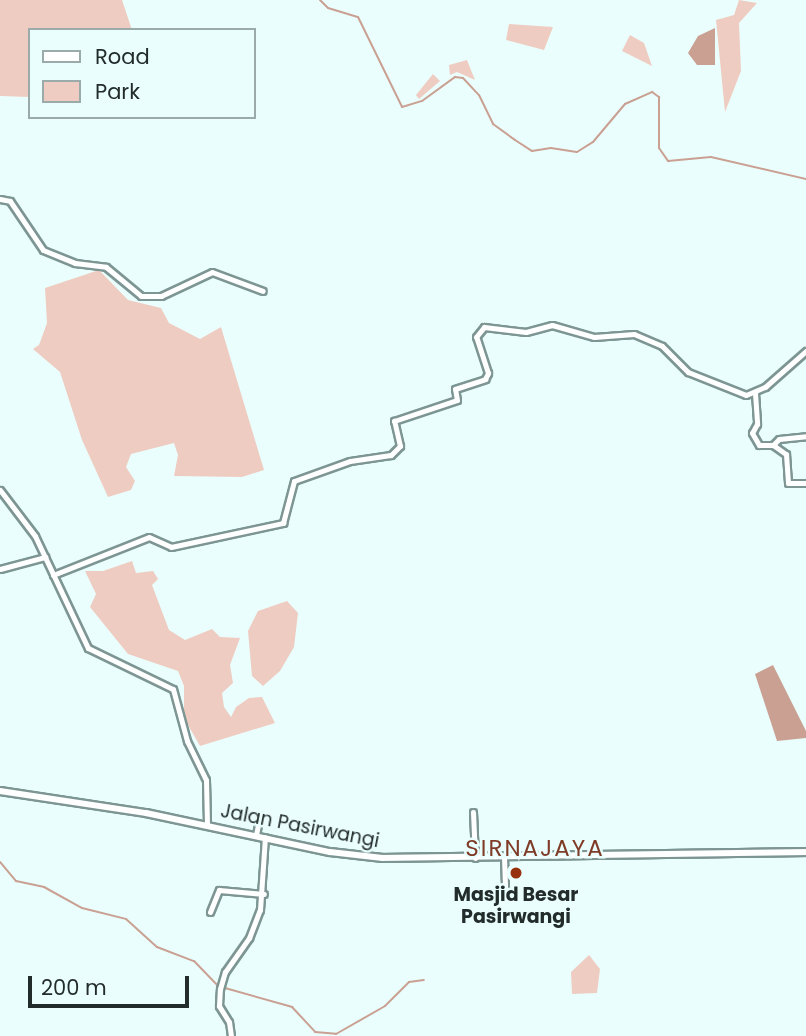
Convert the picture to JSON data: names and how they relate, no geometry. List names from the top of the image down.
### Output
{
  "streets": {
    "street": ["Jalan Pasirwangi"]
  },
  "districts": ["SIRNAJAYA"],
  "places": ["Masjid Besar Pasirwangi"],
  "legend": ["Road", "Park"],
  "scale_bar": "200 m"
}
